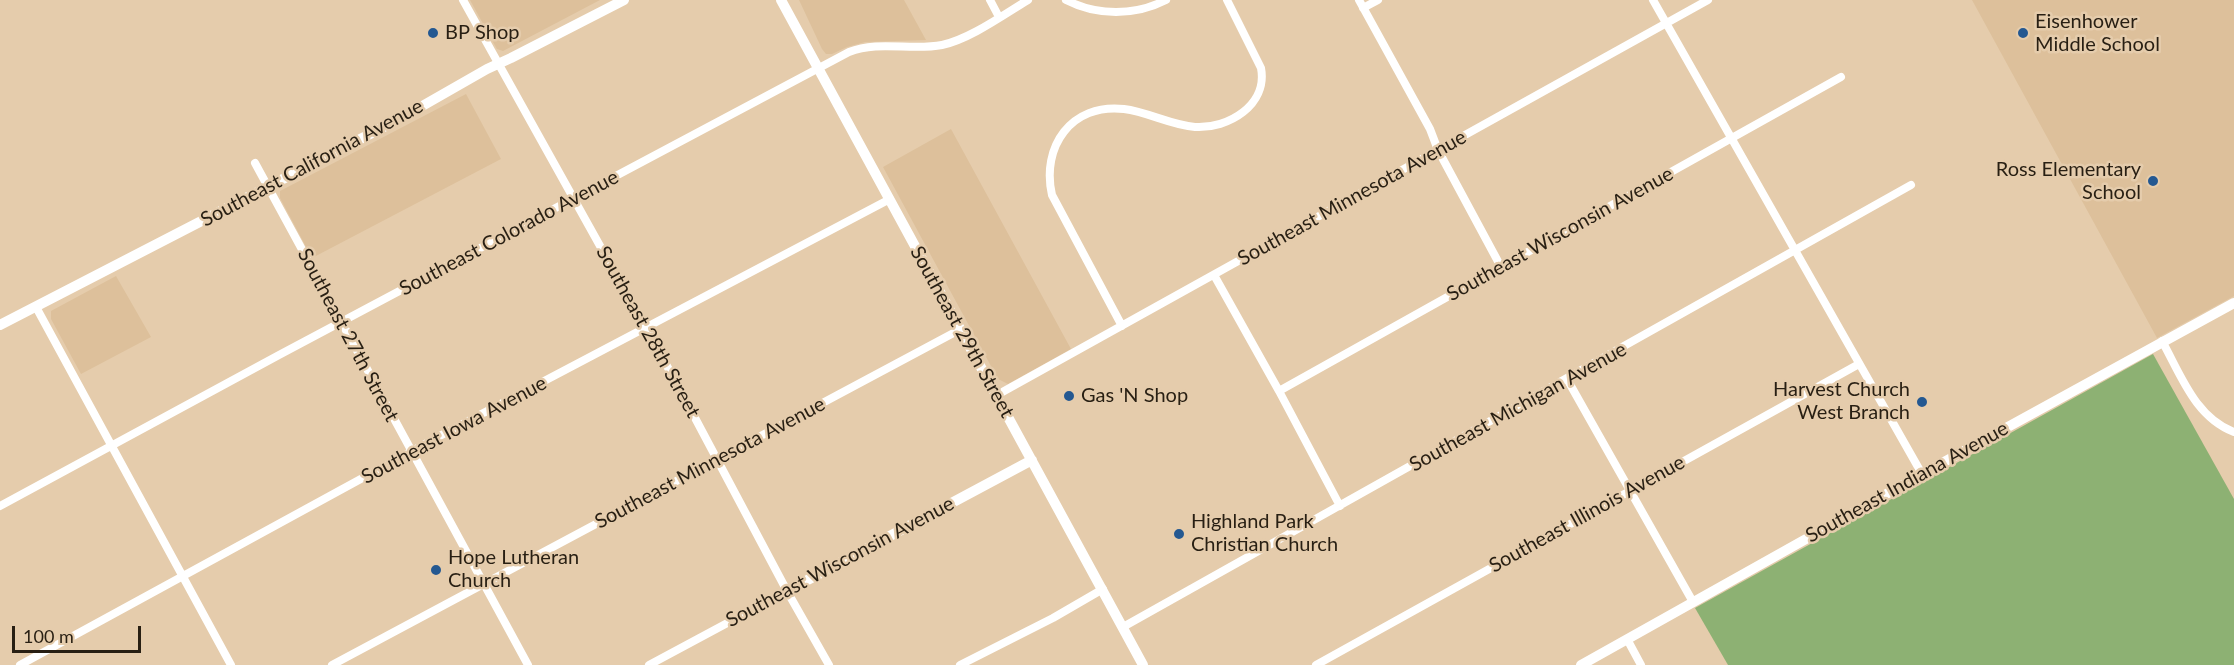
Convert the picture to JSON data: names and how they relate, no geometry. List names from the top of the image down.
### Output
{
  "streets": {
    "main road": [
      "Southeast California Avenue",
      "Southeast Wisconsin Avenue",
      "Southeast 29th Street",
      "Southeast Indiana Avenue"
    ],
    "street": [
      "Southeast Minnesota Avenue",
      "Southeast Colorado Avenue",
      "Southeast 28th Street",
      "Southeast 27th Street",
      "Southeast Michigan Avenue",
      "Southeast Iowa Avenue",
      "Southeast Illinois Avenue"
    ]
  },
  "crossings": [
    ["Southeast California Avenue", "Southeast 28th Street"],
    ["Southeast California Avenue", "Southeast 27th Street"],
    ["Southeast Minnesota Avenue", "Southeast 28th Street"],
    ["Southeast Minnesota Avenue", "Southeast 29th Street"],
    ["Southeast Minnesota Avenue", "Southeast 27th Street"],
    ["Southeast Colorado Avenue", "Southeast 28th Street"],
    ["Southeast Colorado Avenue", "Southeast 29th Street"],
    ["Southeast Colorado Avenue", "Southeast 27th Street"],
    ["Southeast Wisconsin Avenue", "Southeast 28th Street"],
    ["Southeast Wisconsin Avenue", "Southeast 29th Street"],
    ["Southeast 28th Street", "Southeast Iowa Avenue"],
    ["Southeast 29th Street", "Southeast Michigan Avenue"],
    ["Southeast 29th Street", "Southeast Iowa Avenue"],
    ["Southeast 27th Street", "Southeast Iowa Avenue"]
  ],
  "places": [
    "BP Shop",
    "Eisenhower Middle School",
    "Ross Elementary School",
    "Gas 'N Shop",
    "Harvest Church West Branch",
    "Highland Park Christian Church",
    "Hope Lutheran Church"
  ],
  "scale_bar": "100 m"
}
